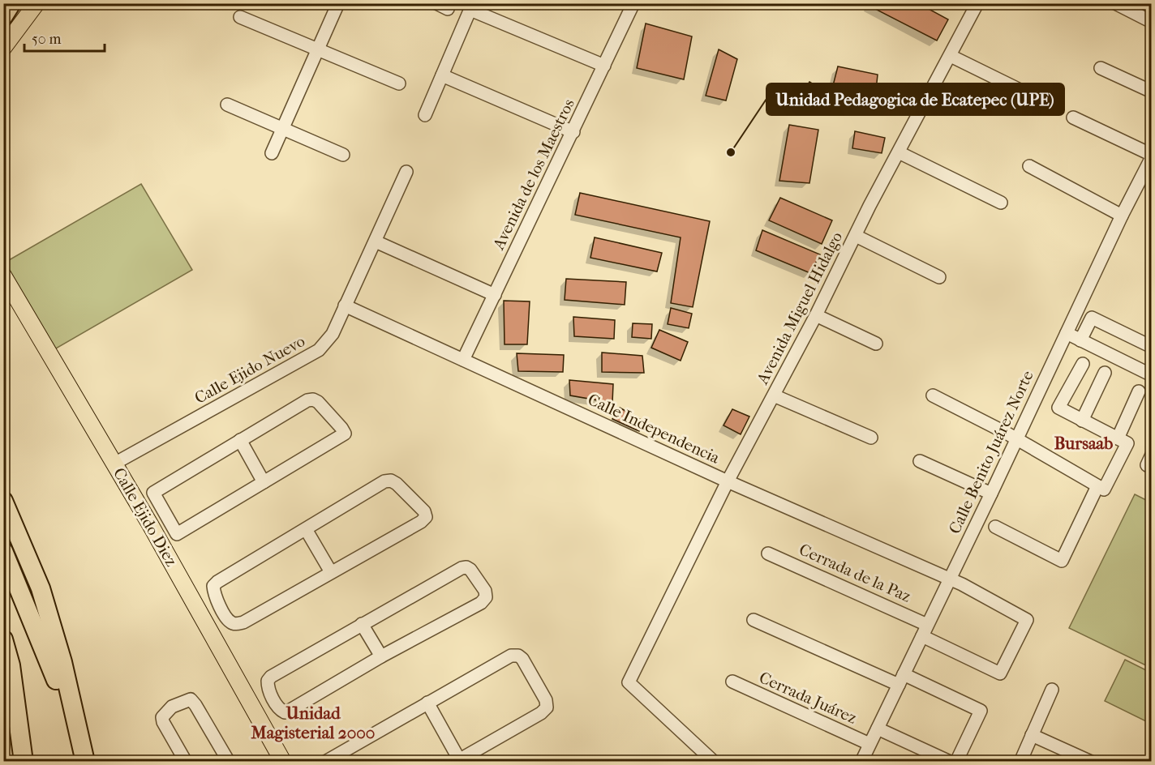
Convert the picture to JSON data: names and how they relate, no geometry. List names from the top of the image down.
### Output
{
  "streets": {
    "main road": ["Calle Ejido Diez"],
    "street": [
      "Avenida de los Maestros",
      "Avenida Miguel Hidalgo",
      "Calle Ejido Nuevo",
      "Calle Independencia",
      "Calle Benito Juárez Norte",
      "Cerrada de la Paz",
      "Cerrada Juárez"
    ]
  },
  "crossings": [
    ["Avenida de los Maestros", "Calle Independencia"],
    ["Avenida Miguel Hidalgo", "Calle Independencia"],
    ["Calle Ejido Nuevo", "Calle Independencia"],
    ["Calle Ejido Nuevo", "Calle Ejido Diez"],
    ["Calle Independencia", "Calle Benito Juárez Norte"],
    ["Calle Benito Juárez Norte", "Cerrada de la Paz"],
    ["Calle Benito Juárez Norte", "Cerrada Juárez"]
  ],
  "districts": ["Bursaab", "Unidad Magisterial 2000"],
  "places": ["Unidad Pedagogica de Ecatepec (UPE)"],
  "scale_bar": "50 m"
}
